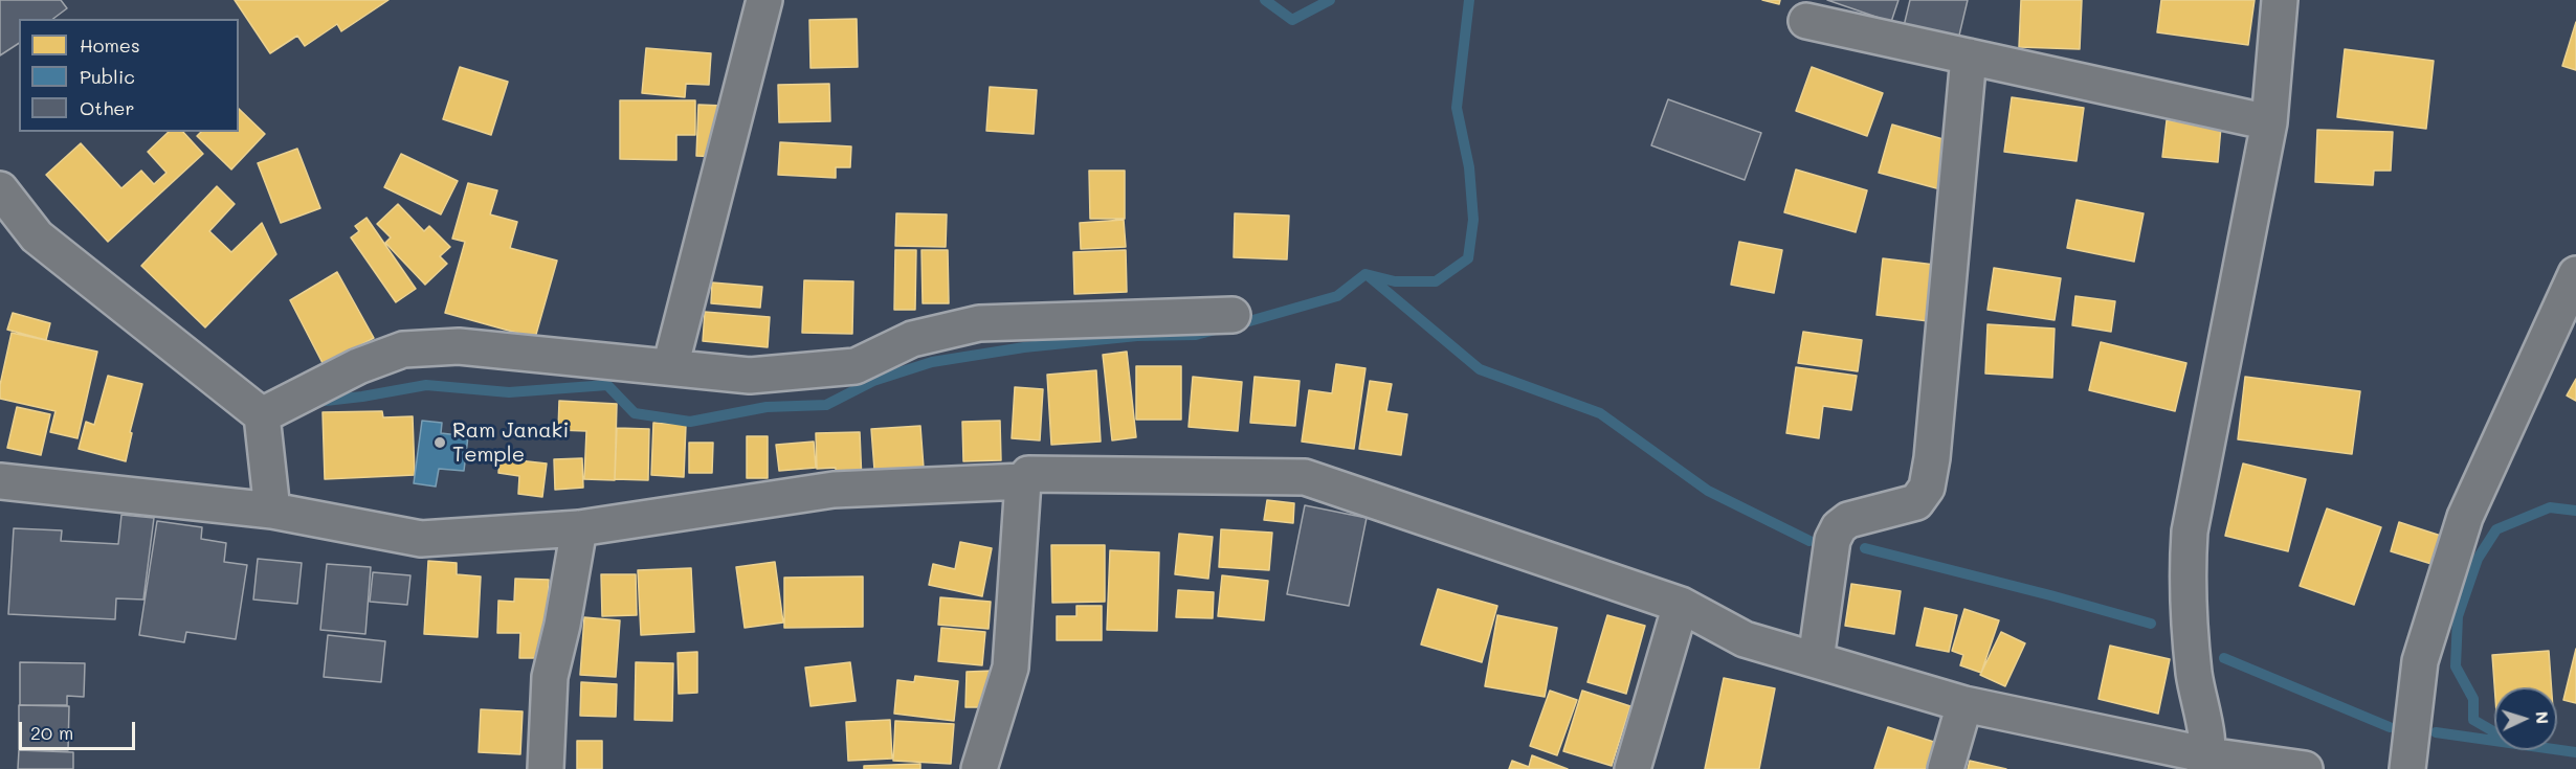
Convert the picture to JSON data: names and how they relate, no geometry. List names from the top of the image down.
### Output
{
  "places": ["Ram Janaki Temple"],
  "legend": ["Homes", "Public", "Other"],
  "scale_bar": "20 m",
  "north": "right"
}
